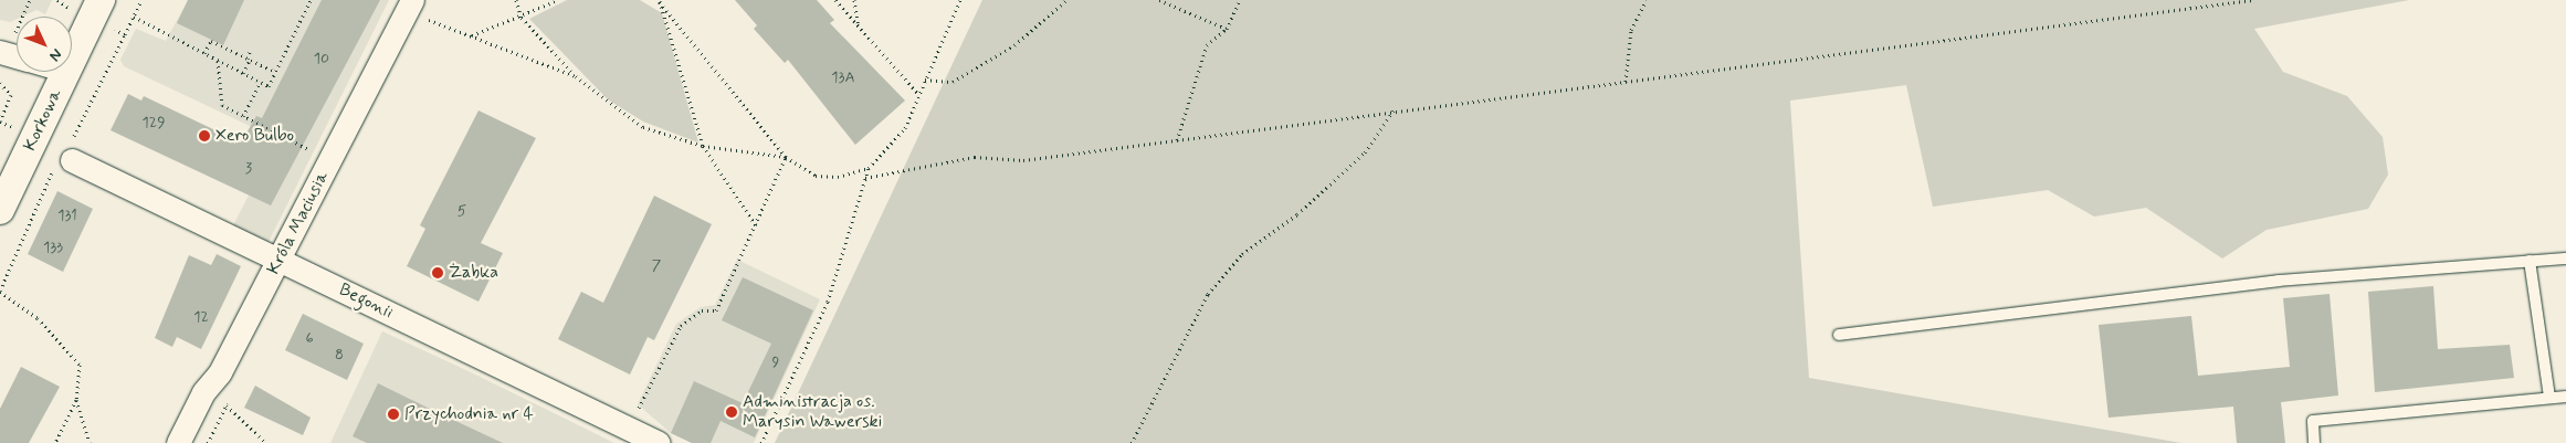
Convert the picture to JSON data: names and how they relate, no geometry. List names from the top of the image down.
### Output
{
  "streets": {
    "street": ["Korkowa", "Króla Maciusia", "Begonii"]
  },
  "crossings": [
    ["Króla Maciusia", "Begonii"]
  ],
  "places": [
    "Xero Bulbo",
    "Żabka",
    "Administracja os. Marysin Wawerski",
    "Przychodnia nr 4"
  ],
  "house_numbers": [
    "10",
    "13A",
    "129",
    "3",
    "5",
    "131",
    "133",
    "7",
    "12",
    "6",
    "8",
    "9"
  ],
  "north": "bottom right"
}
